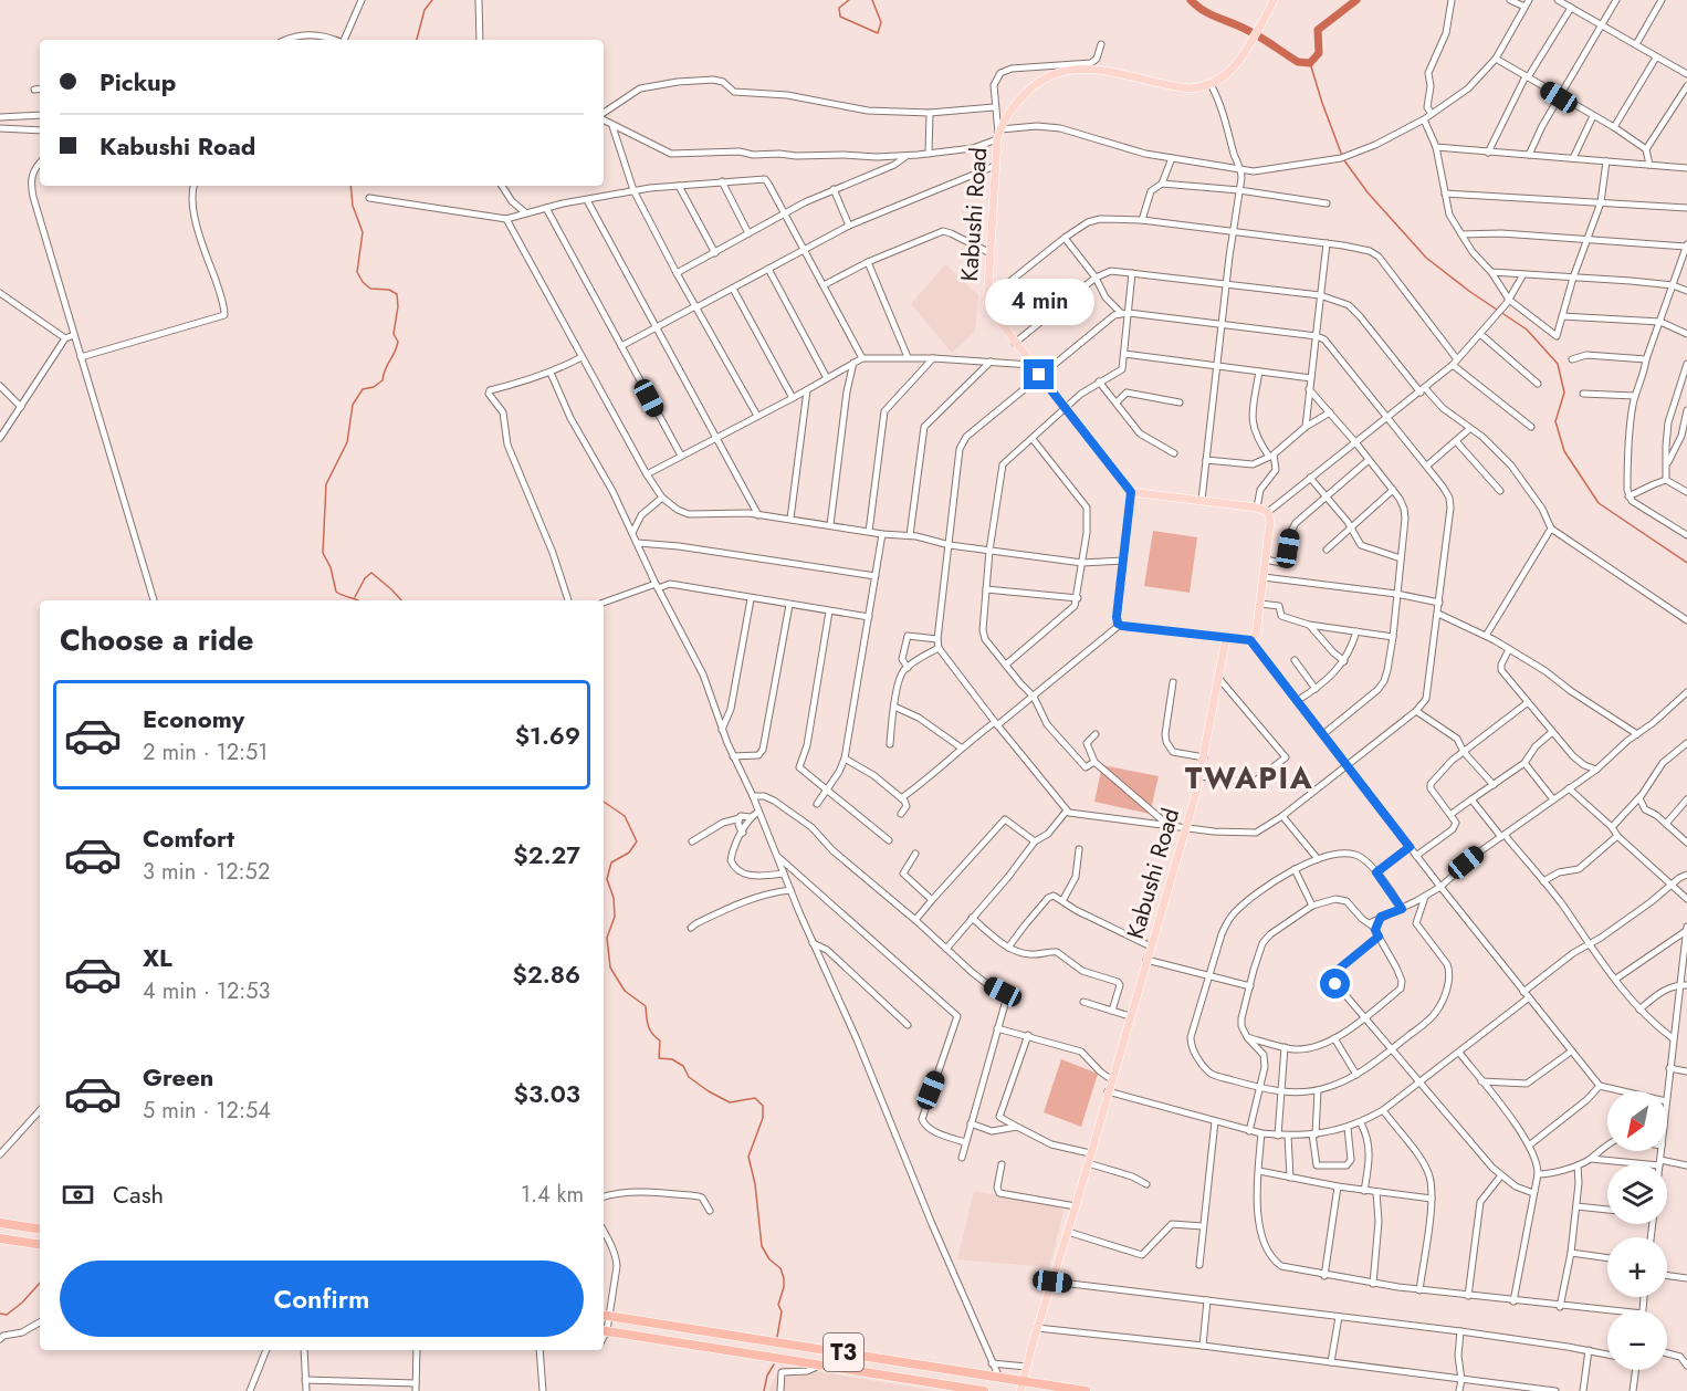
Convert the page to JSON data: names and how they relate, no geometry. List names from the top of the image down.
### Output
{
  "streets": {
    "highway": ["T3"],
    "main road": ["Kabushi Road"]
  },
  "crossings": [
    ["Kabushi Road", "T3"]
  ],
  "districts": ["TWAPIA"],
  "north": "bottom left",
  "page": {
    "banner": ["Pickup", "Kabushi Road"],
    "bubble": "4 min",
    "heading": "Choose a ride",
    "list": [
      {
        "name": "Economy",
        "note": "2 min · 12:51",
        "value": "$1.69"
      },
      {
        "name": "Comfort",
        "note": "3 min · 12:52",
        "value": "$2.27"
      },
      {
        "name": "XL",
        "note": "4 min · 12:53",
        "value": "$2.86"
      },
      {
        "name": "Green",
        "note": "5 min · 12:54",
        "value": "$3.03"
      }
    ],
    "map_buttons": ["+", "−"],
    "pay": ["Cash", "1.4 km"],
    "buttons": "Confirm"
  }
}
